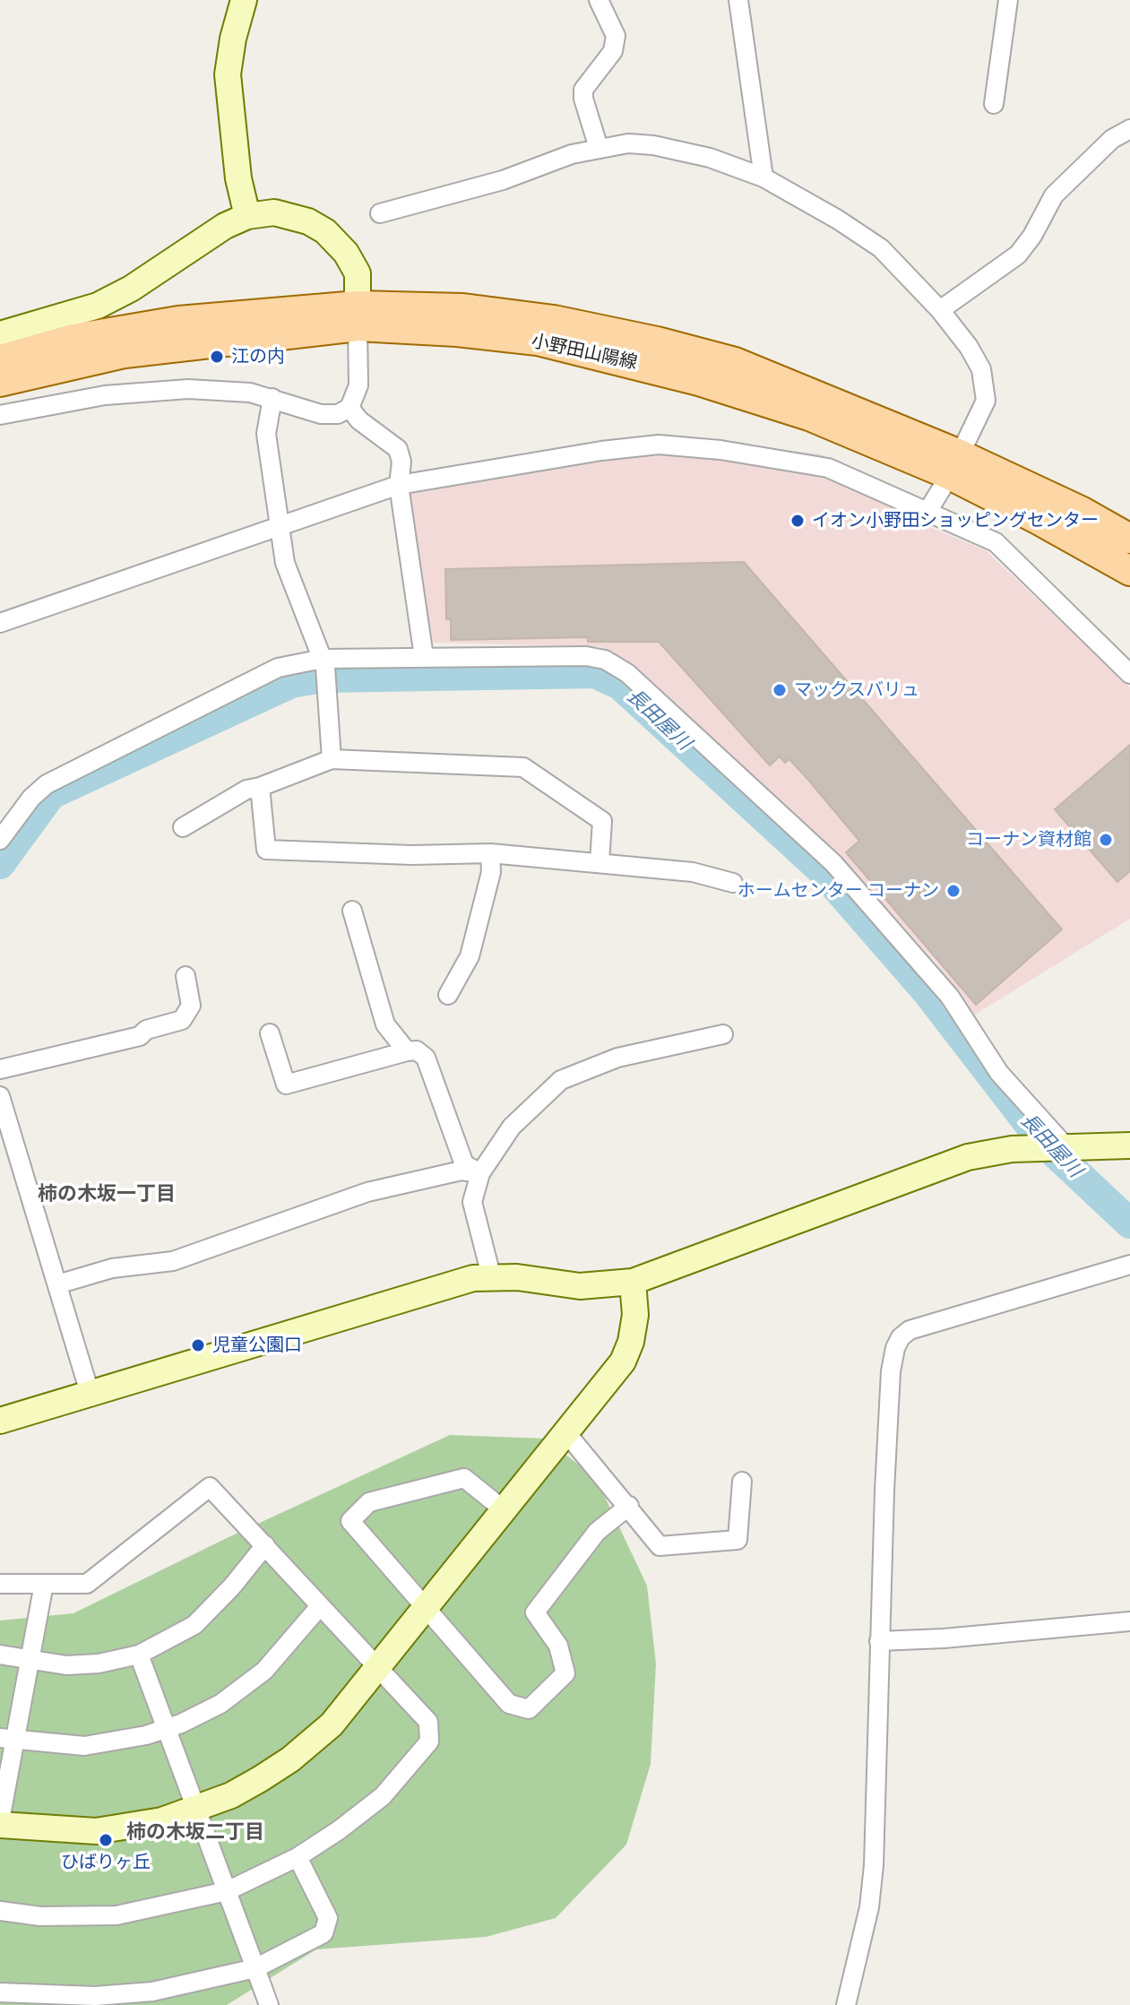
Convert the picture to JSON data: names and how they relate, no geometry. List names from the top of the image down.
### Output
{
  "streets": {
    "main road": ["小野田山陽線"]
  },
  "districts": ["柿の木坂一丁目", "柿の木坂二丁目"],
  "water": ["長田屋川"],
  "places": [
    "江の内",
    "イオン小野田ショッピングセンター",
    "マックスバリュ",
    "コーナン資材館",
    "ホームセンター コーナン",
    "児童公園口",
    "ひばりヶ丘"
  ]
}
